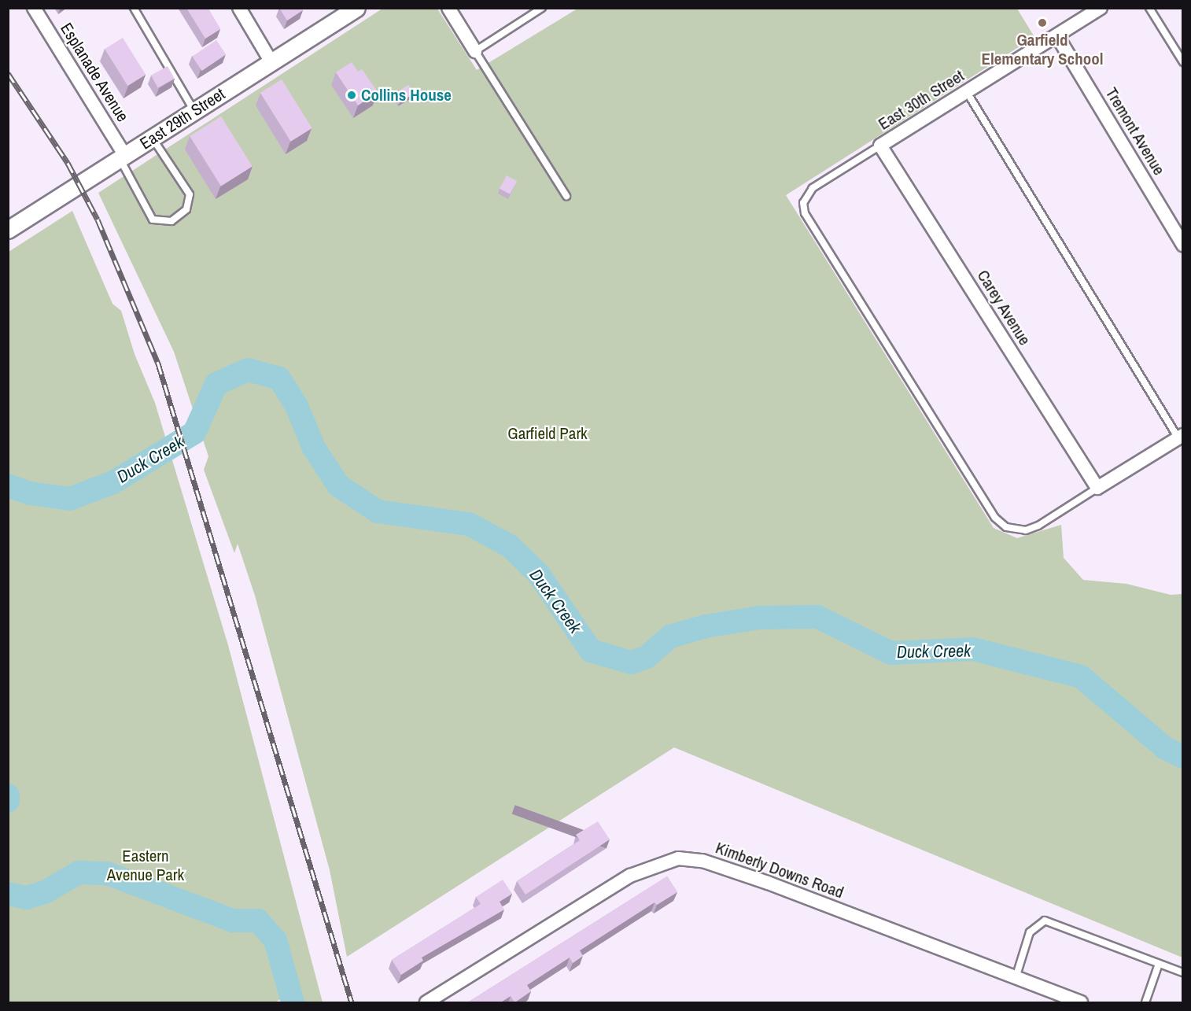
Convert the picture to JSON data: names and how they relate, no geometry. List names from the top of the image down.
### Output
{
  "streets": {
    "street": [
      "Esplanade Avenue",
      "East 30th Street",
      "East 29th Street",
      "Tremont Avenue",
      "Carey Avenue",
      "Kimberly Downs Road"
    ]
  },
  "crossings": [
    ["Esplanade Avenue", "East 29th Street"],
    ["East 30th Street", "Tremont Avenue"],
    ["East 30th Street", "Carey Avenue"]
  ],
  "water": ["Duck Creek"],
  "parks": ["Garfield Park", "Eastern Avenue Park"],
  "places": ["Garfield Elementary School", "Collins House"]
}
